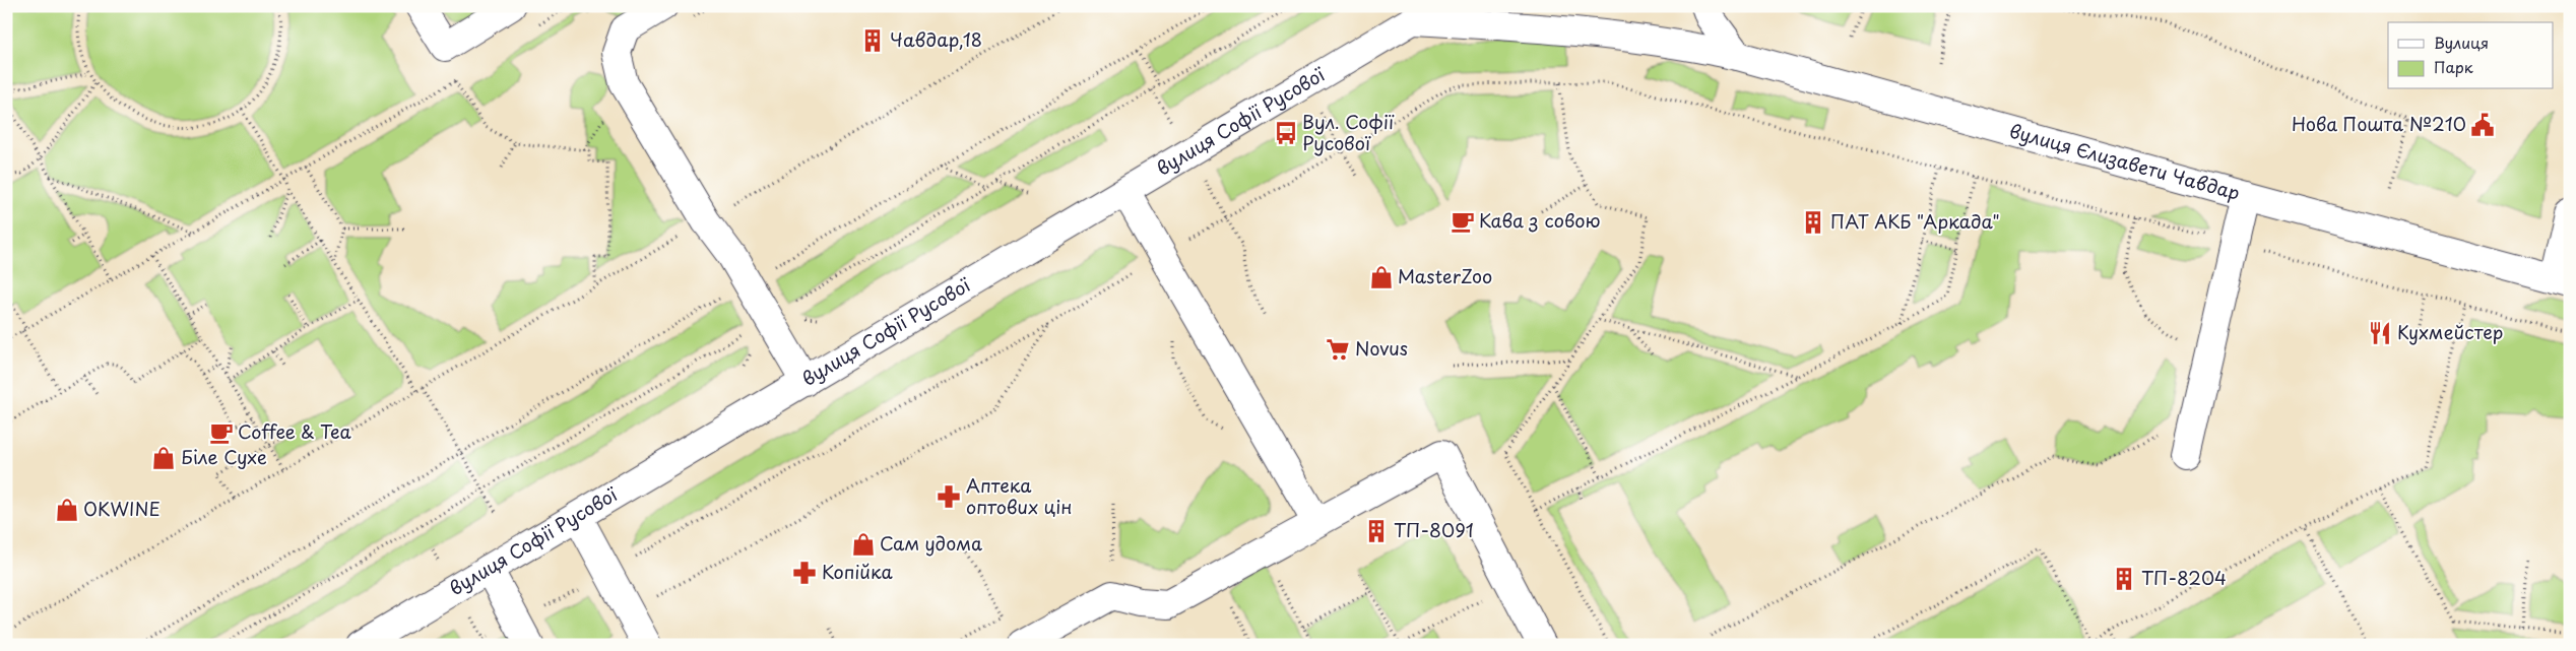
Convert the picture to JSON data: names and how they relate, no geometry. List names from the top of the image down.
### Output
{
  "streets": {
    "street": ["вулиця Софії Русової", "вулиця Єлизавети Чавдар"]
  },
  "crossings": [
    ["вулиця Софії Русової", "вулиця Єлизавети Чавдар"]
  ],
  "places": {
    "building": [
      "Чавдар,18",
      "ПАТ АКБ \"Аркада\"",
      "ТП-8091",
      "ТП-8204"
    ],
    "public building": ["Нова Пошта №210"],
    "bus stop": ["Вул. Софії Русової"],
    "cafe": ["Кава з совою", "Coffee & Tea"],
    "shop": [
      "MasterZoo",
      "Біле Сухе",
      "OKWINE",
      "Сам удома"
    ],
    "restaurant": ["Кухмейстер"],
    "supermarket": ["Novus"],
    "pharmacy": ["Аптека оптових цін", "Копійка"]
  },
  "legend": ["Вулиця", "Парк"]
}
